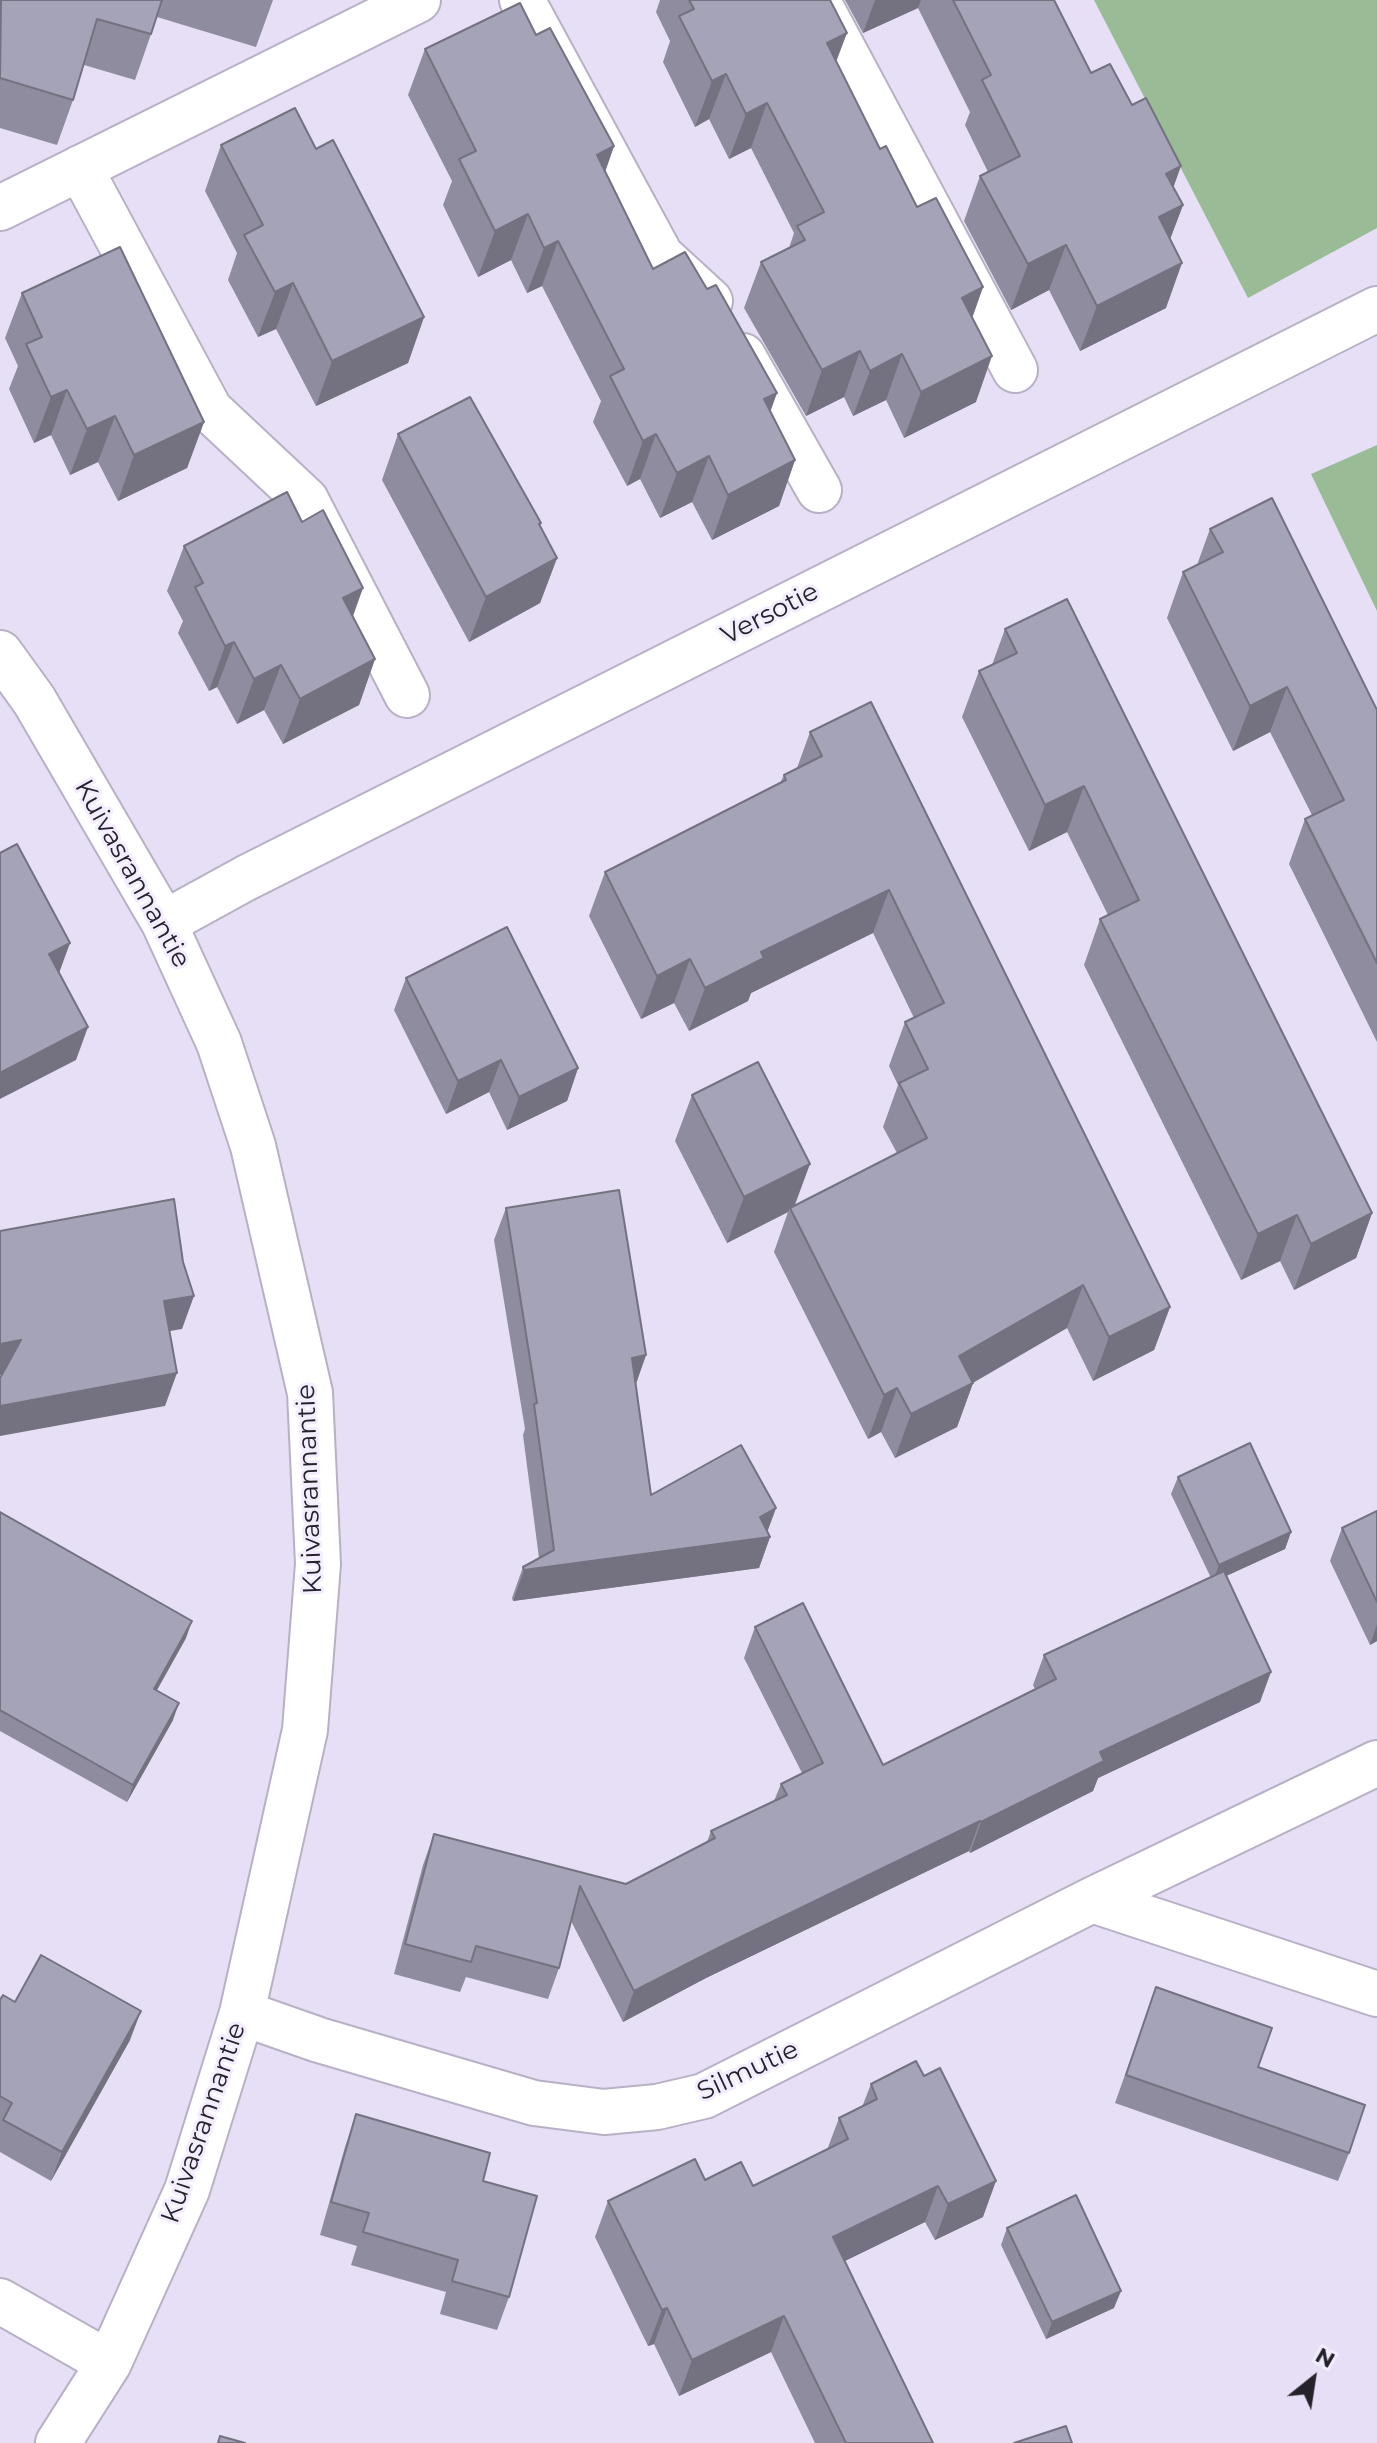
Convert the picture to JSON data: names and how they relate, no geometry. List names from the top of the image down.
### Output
{
  "streets": {
    "street": ["Versotie", "Kuivasrannantie", "Silmutie"]
  },
  "crossings": [
    ["Versotie", "Kuivasrannantie"],
    ["Kuivasrannantie", "Silmutie"]
  ],
  "north": "top right"
}
